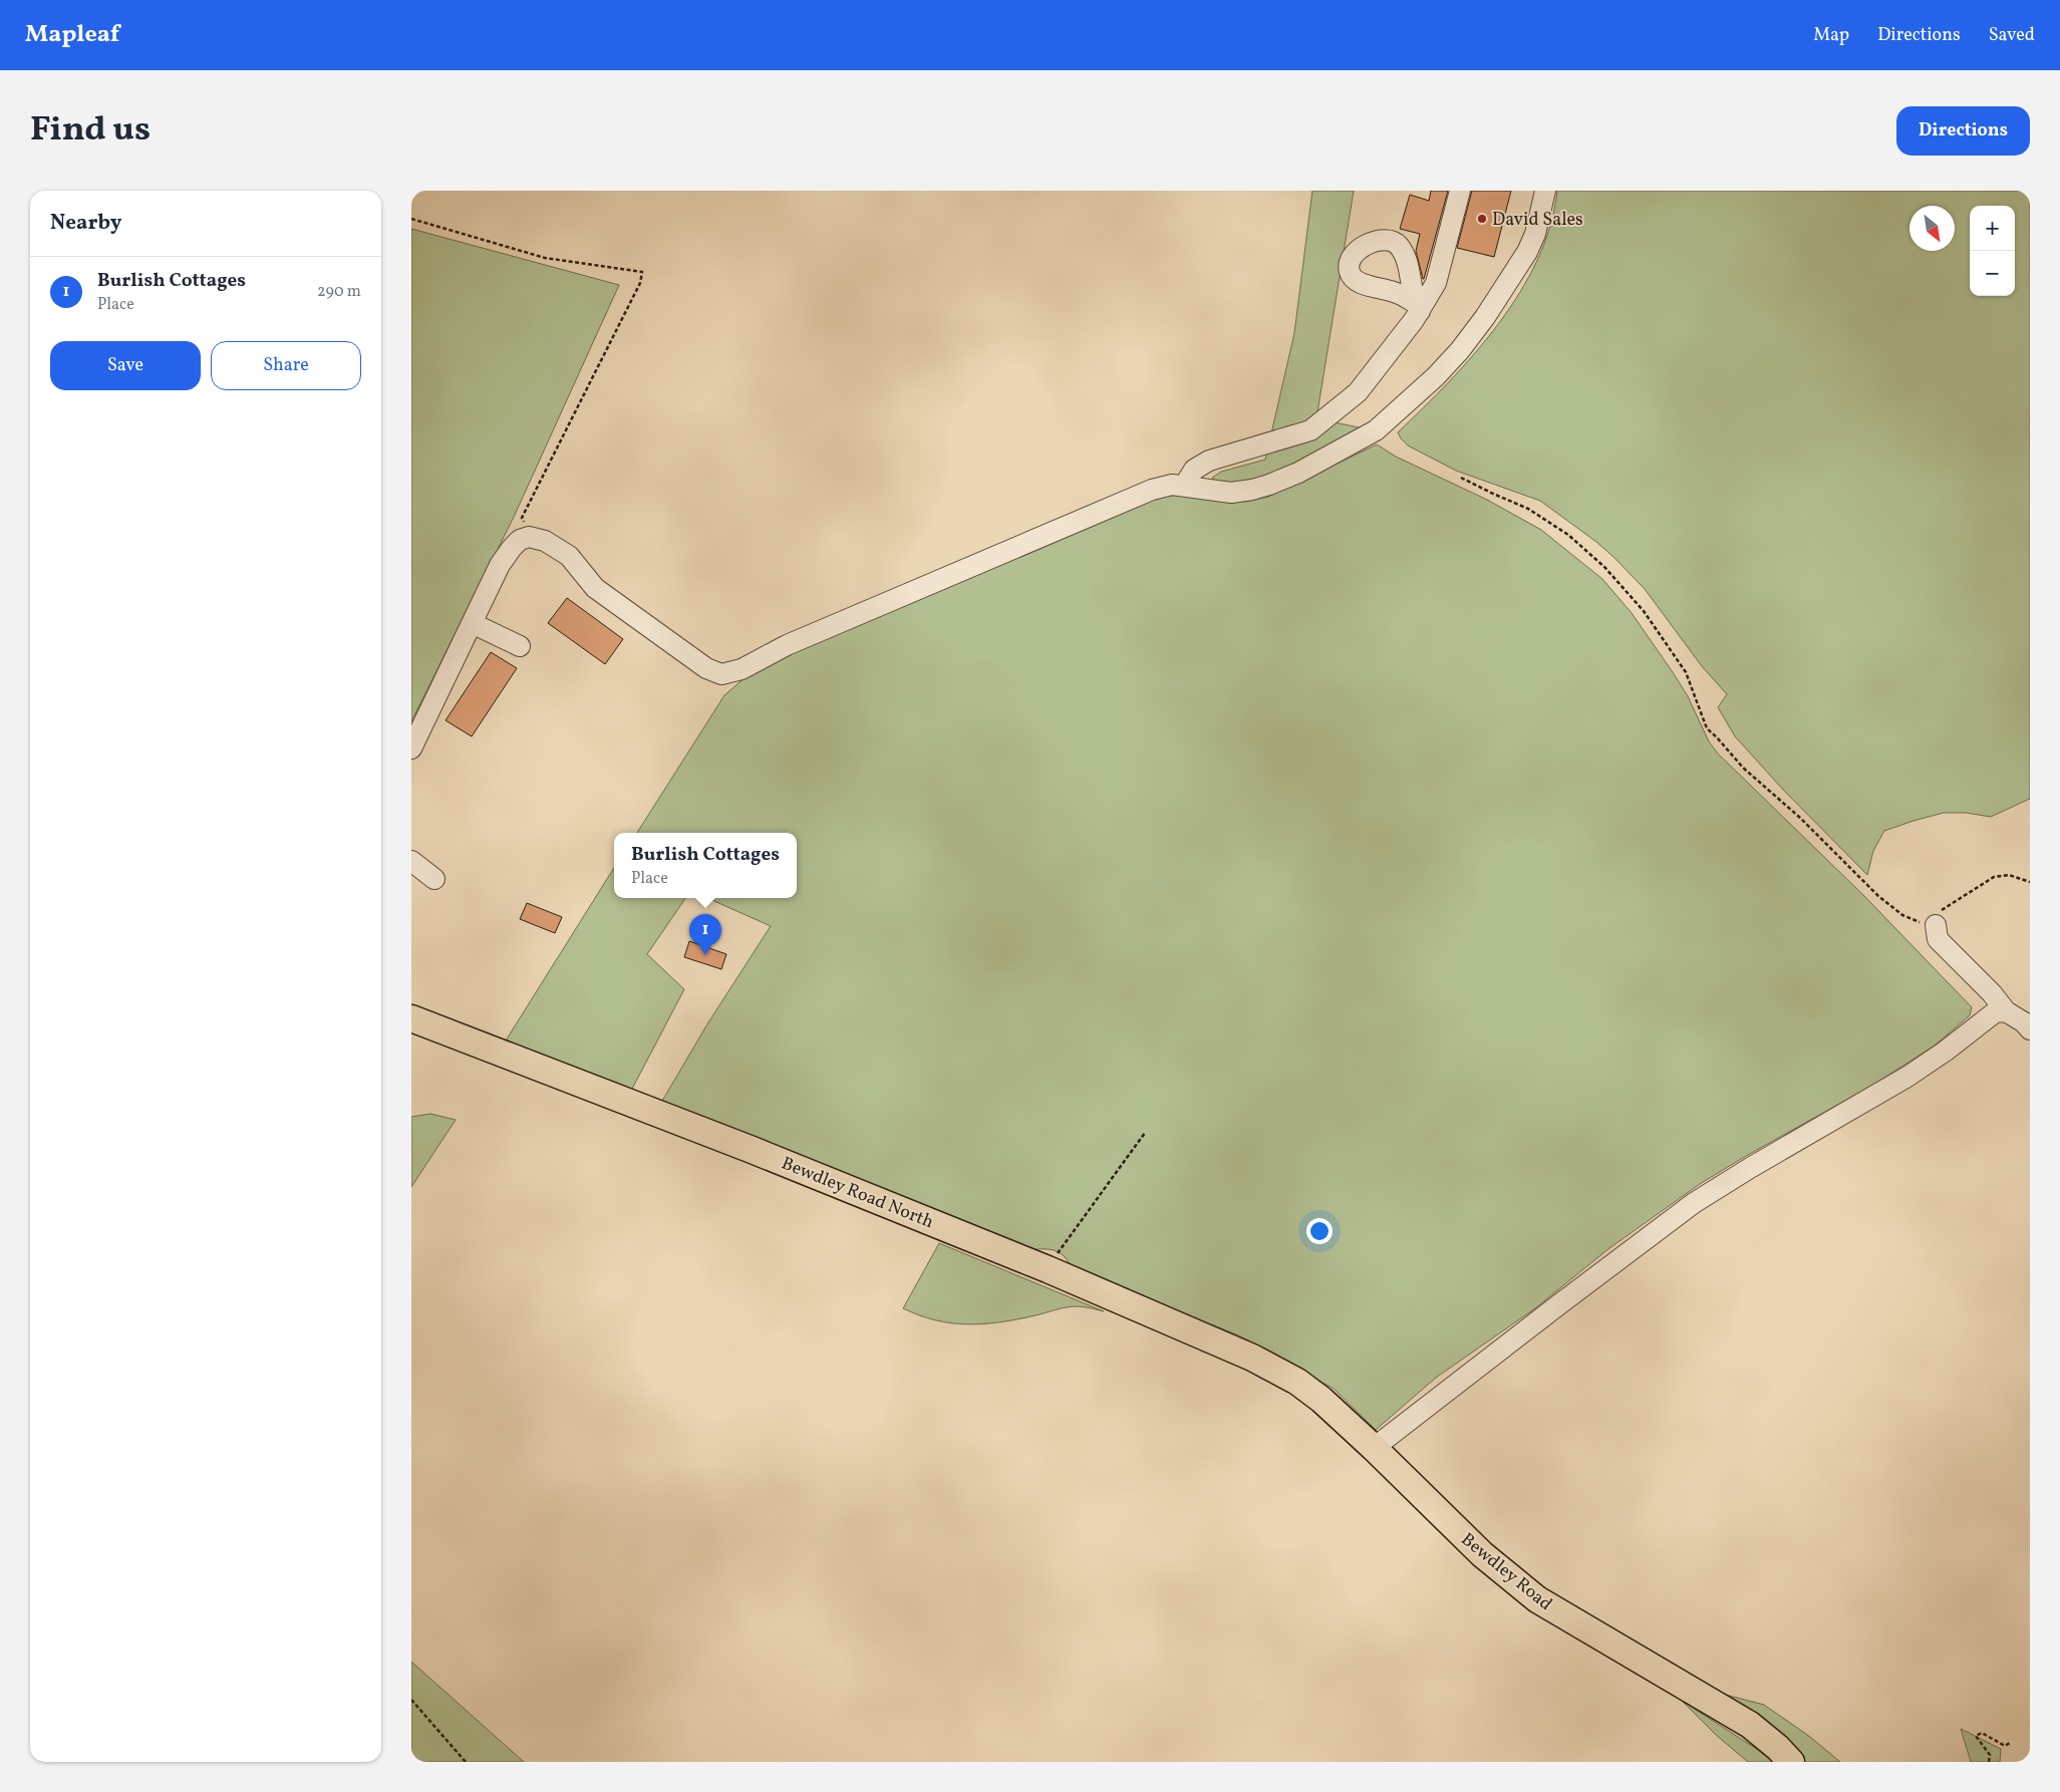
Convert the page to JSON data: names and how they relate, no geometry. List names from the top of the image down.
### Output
{
  "streets": {
    "main road": ["Bewdley Road North", "Bewdley Road"]
  },
  "crossings": [
    ["Bewdley Road North", "Bewdley Road"]
  ],
  "places": ["David Sales"],
  "north": "bottom right",
  "page": {
    "header": "Mapleaf",
    "nav": ["Map", "Directions", "Saved"],
    "title": "Find us",
    "buttons": [
      "Directions",
      ["Save", "Share"]
    ],
    "heading": "Nearby",
    "map_buttons": ["+", "−"],
    "list": [
      {
        "mark": "1",
        "name": "Burlish Cottages",
        "note": "Place",
        "value": "290 m"
      }
    ],
    "popup": ["Burlish Cottages", "Place"],
    "pins": "1"
  }
}
